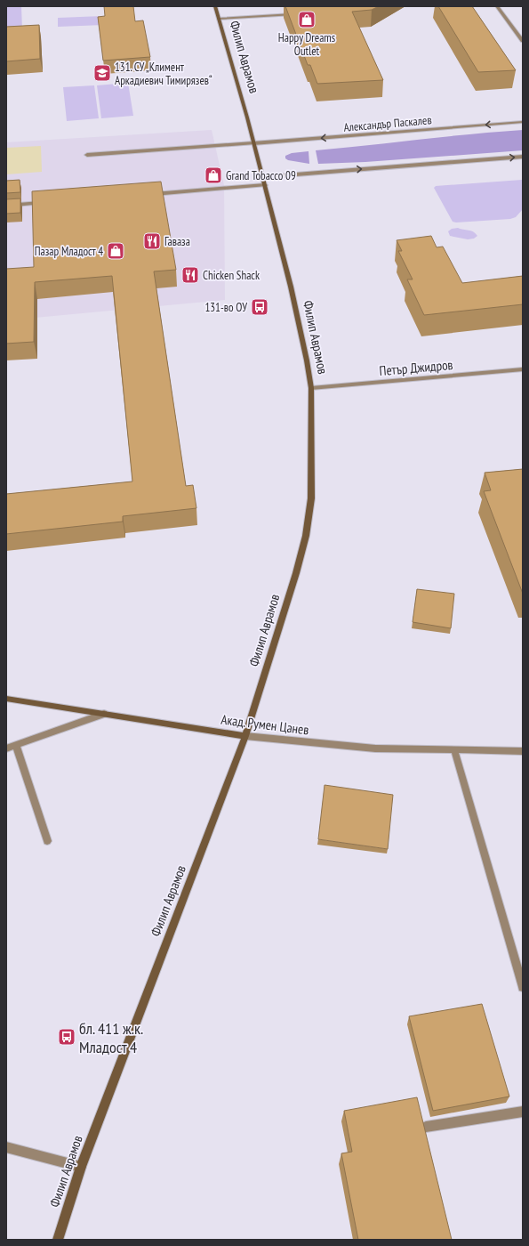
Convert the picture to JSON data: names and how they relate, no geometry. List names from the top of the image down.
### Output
{
  "streets": {
    "street": [
      "Филип Аврамов",
      "Александър Паскалев",
      "Петър Джидров",
      "Акад. Румен Цанев"
    ]
  },
  "crossings": [
    ["Филип Аврамов", "Александър Паскалев"],
    ["Филип Аврамов", "Петър Джидров"],
    ["Филип Аврамов", "Акад. Румен Цанев"]
  ],
  "places": {
    "shop": ["Happy Dreams Outlet", "Grand Tobacco 09", "Пазар Младост 4"],
    "school or university": ["131. СУ „Климент Аркадиевич Тимирязев“"],
    "restaurant": ["Гаваза", "Chicken Shack"],
    "bus stop": ["131-во ОУ", "бл. 411 ж.к. Младост 4"]
  }
}
